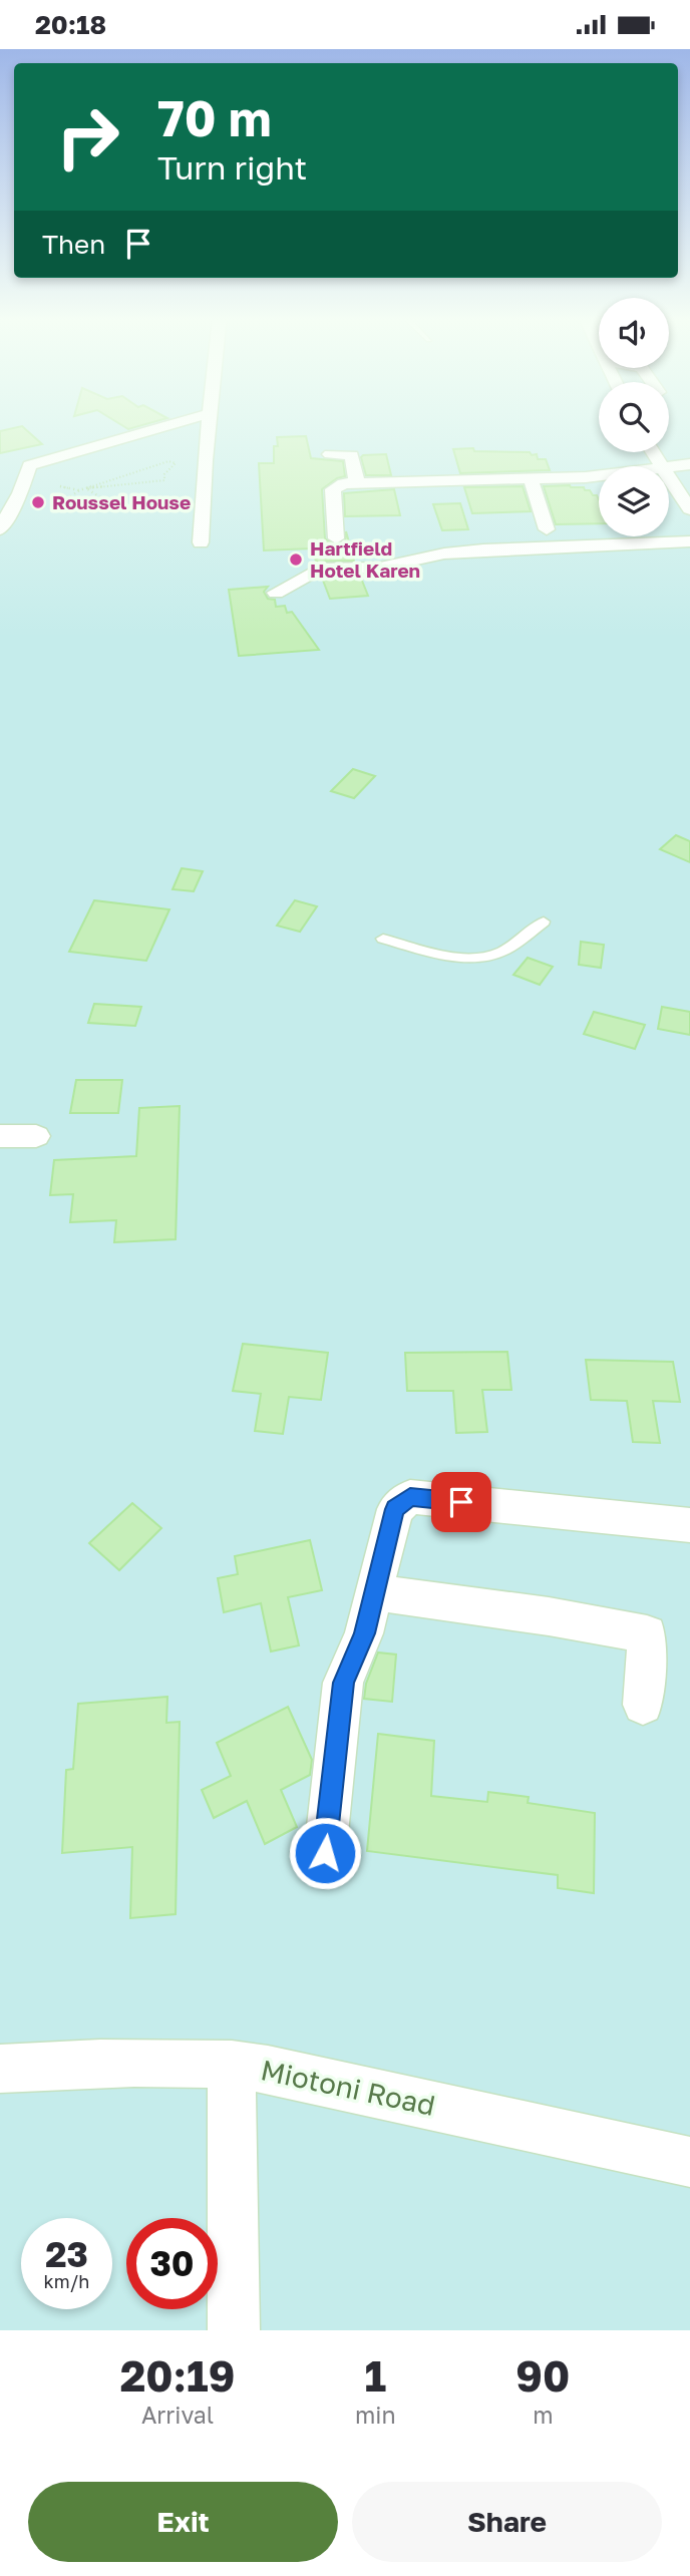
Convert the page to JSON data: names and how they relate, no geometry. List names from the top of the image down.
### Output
{
  "streets": {
    "street": ["Miotoni Road"]
  },
  "places": ["Roussel House", "Hartfield Hotel Karen"],
  "page": {
    "status": "20:18",
    "turn": ["70 m", "Turn right"],
    "then": "Then",
    "speed": "23 km/h",
    "limit": "30",
    "eta": [
      "20:19",
      "Arrival",
      "1",
      "min",
      "90",
      "m"
    ],
    "buttons": ["Exit", "Share"]
  }
}
